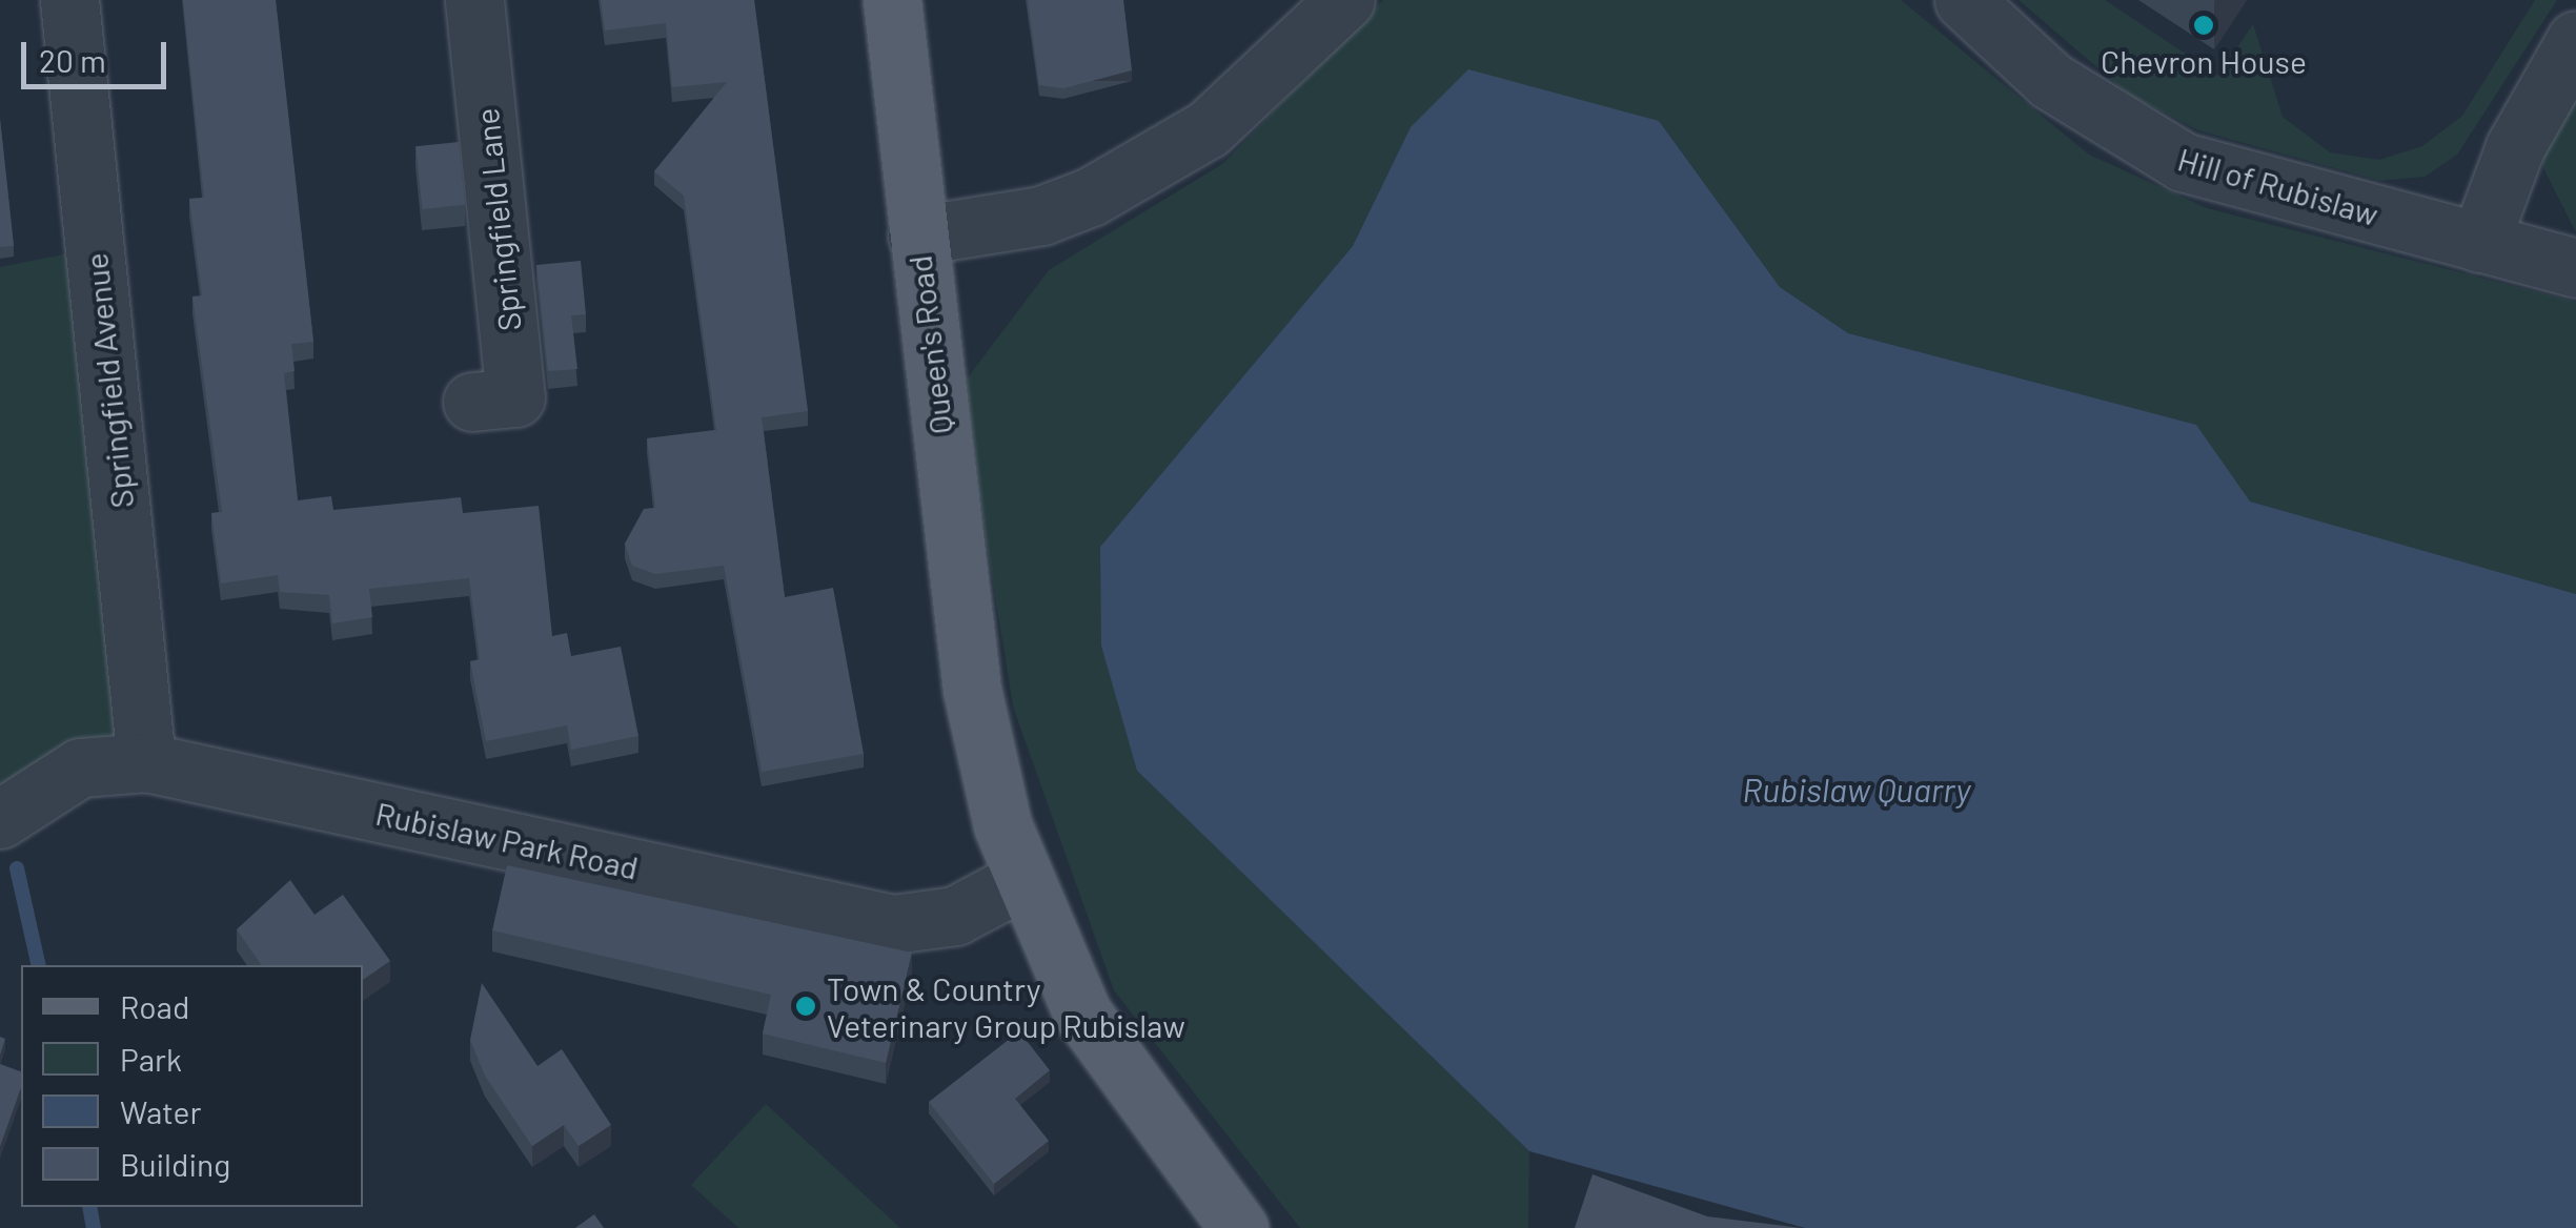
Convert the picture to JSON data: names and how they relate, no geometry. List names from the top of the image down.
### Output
{
  "streets": {
    "main road": ["Queen's Road"],
    "street": [
      "Hill of Rubislaw",
      "Springfield Lane",
      "Springfield Avenue",
      "Rubislaw Park Road"
    ]
  },
  "crossings": [
    ["Queen's Road", "Rubislaw Park Road"],
    ["Springfield Avenue", "Rubislaw Park Road"]
  ],
  "water": ["Rubislaw Quarry"],
  "places": ["Chevron House", "Town & Country Veterinary Group Rubislaw"],
  "legend": [
    "Road",
    "Park",
    "Water",
    "Building"
  ],
  "scale_bar": "20 m"
}
